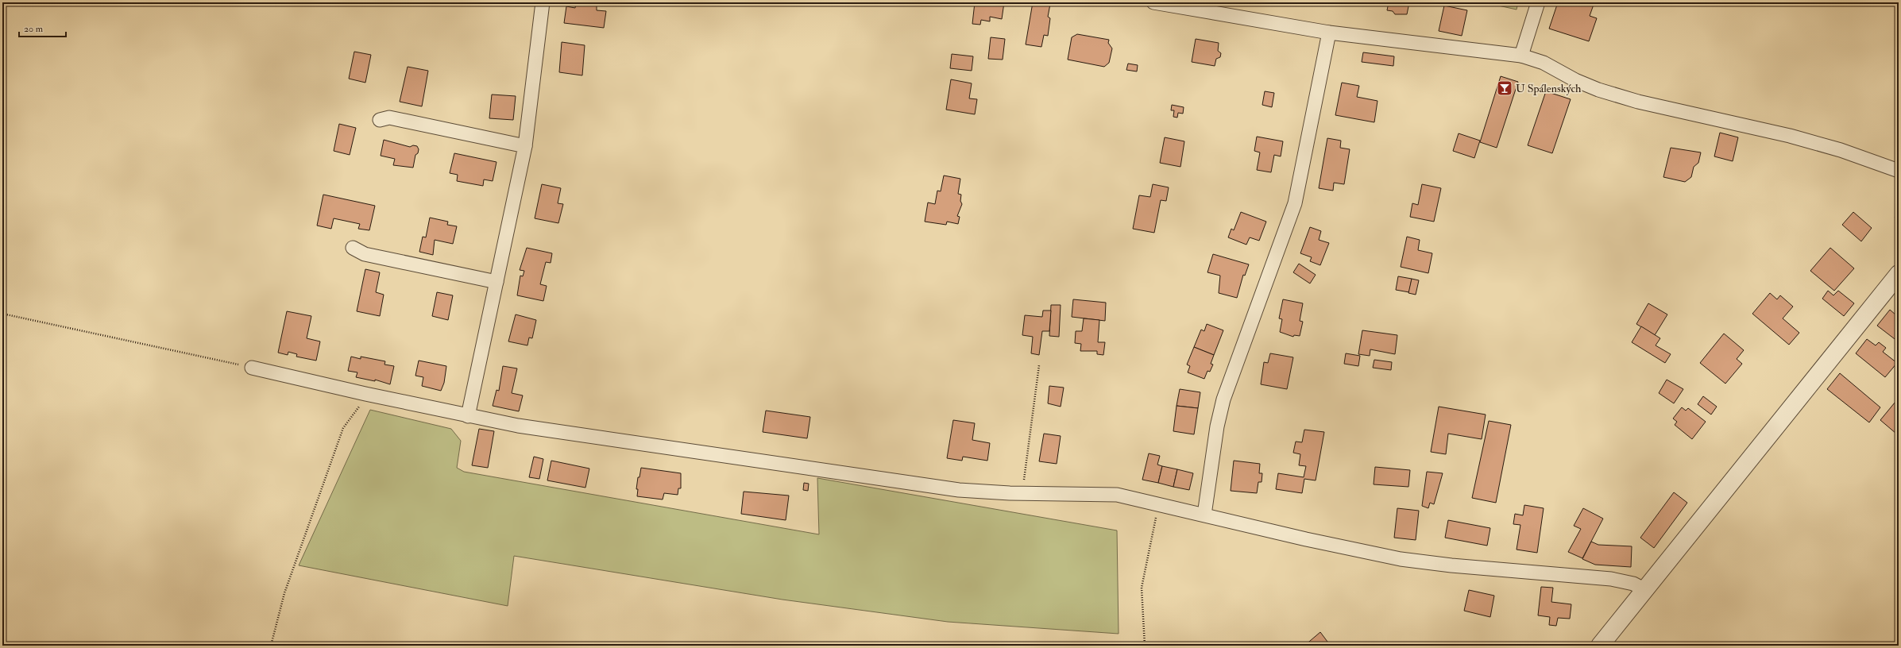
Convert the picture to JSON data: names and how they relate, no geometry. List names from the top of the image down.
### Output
{
  "places": {
    "bar": ["U Spálenských"]
  },
  "scale_bar": "20 m"
}
